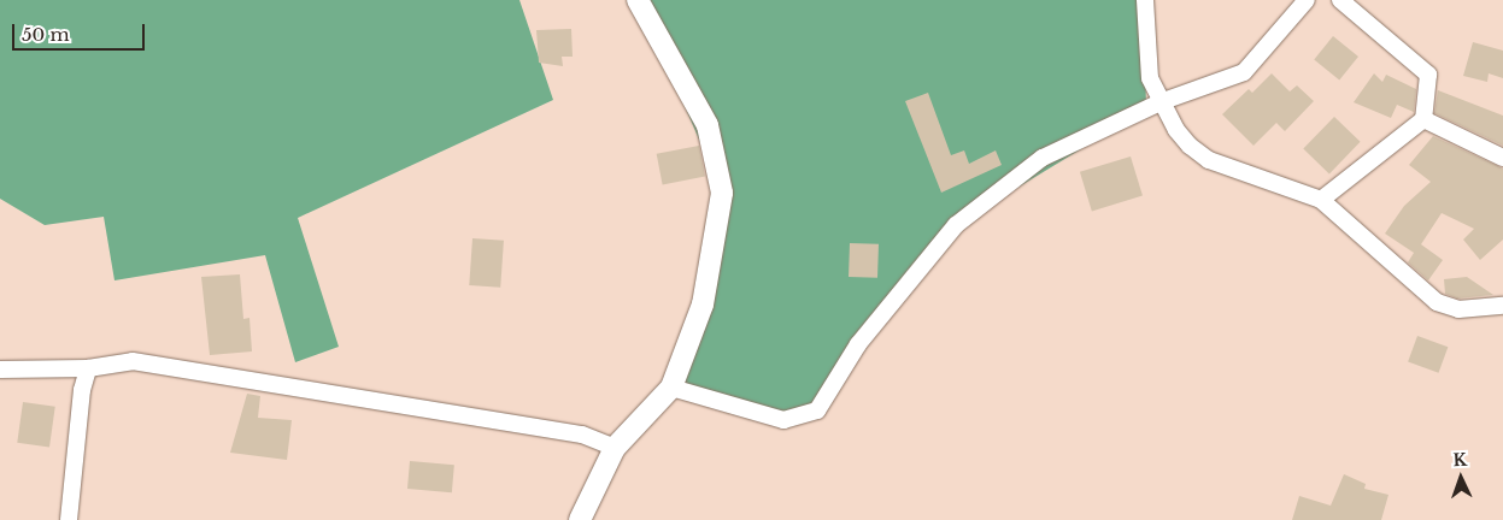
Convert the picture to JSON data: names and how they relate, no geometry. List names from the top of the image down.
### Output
{
  "scale_bar": "50 m",
  "north": "top"
}
